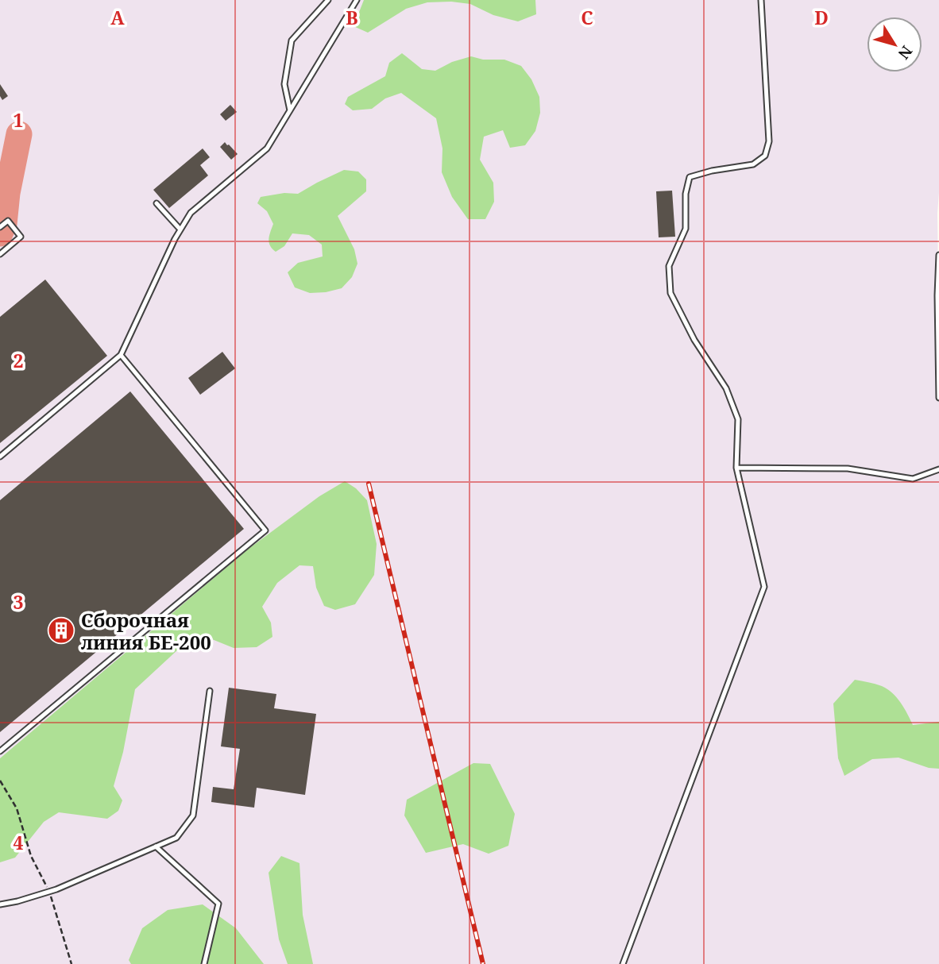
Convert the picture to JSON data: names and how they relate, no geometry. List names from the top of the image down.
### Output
{
  "places": {
    "building": ["Сборочная линия БЕ-200"]
  },
  "north": "bottom right",
  "grid": {
    "columns": [
      "A",
      "B",
      "C",
      "D"
    ],
    "rows": [
      "1",
      "2",
      "3",
      "4"
    ]
  }
}
